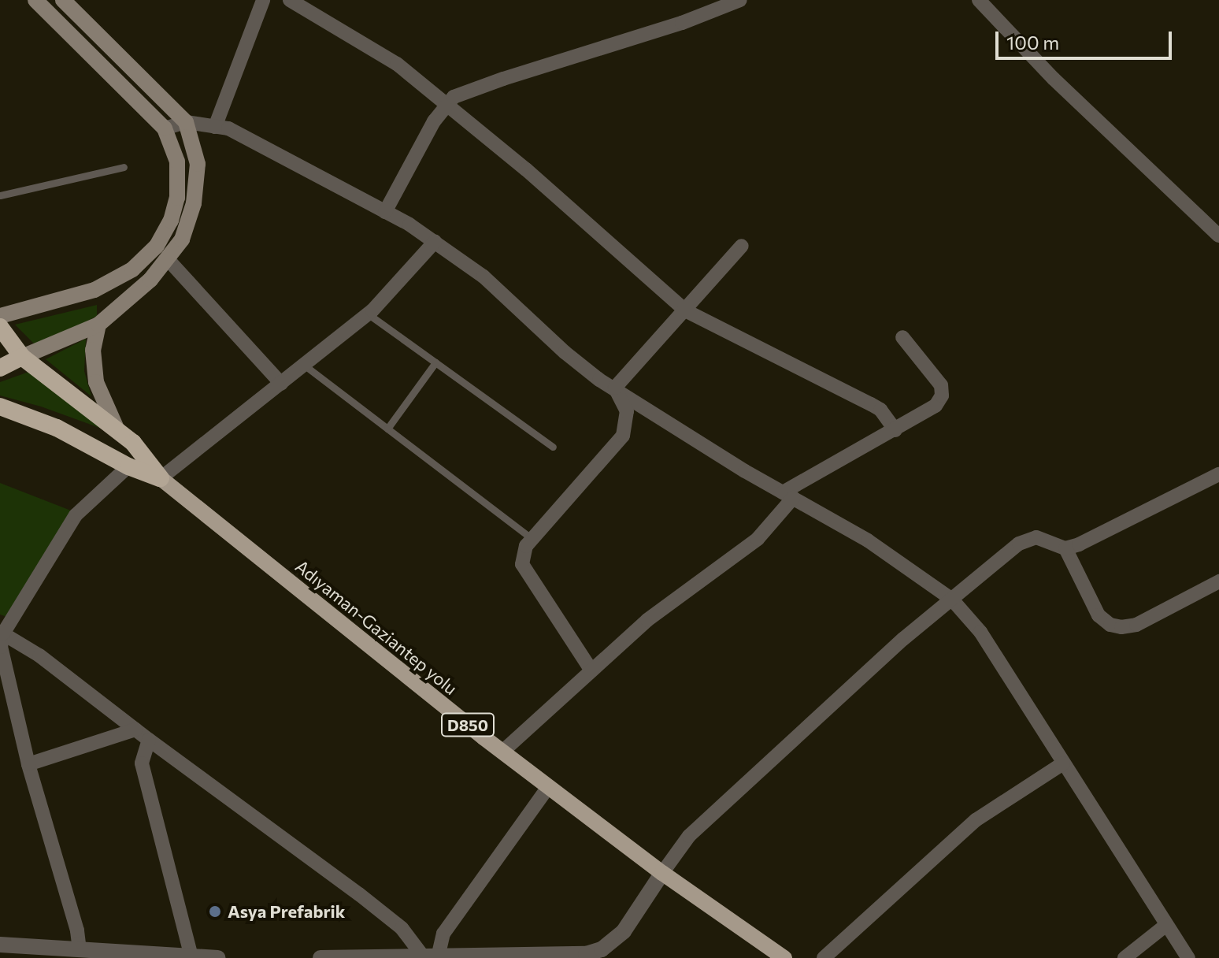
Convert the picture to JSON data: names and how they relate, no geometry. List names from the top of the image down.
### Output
{
  "streets": {
    "highway": ["D850"],
    "main road": ["Adıyaman-Gaziantep yolu"]
  },
  "crossings": [
    ["Adıyaman-Gaziantep yolu", "D850"]
  ],
  "places": ["Asya Prefabrik"],
  "scale_bar": "100 m"
}
